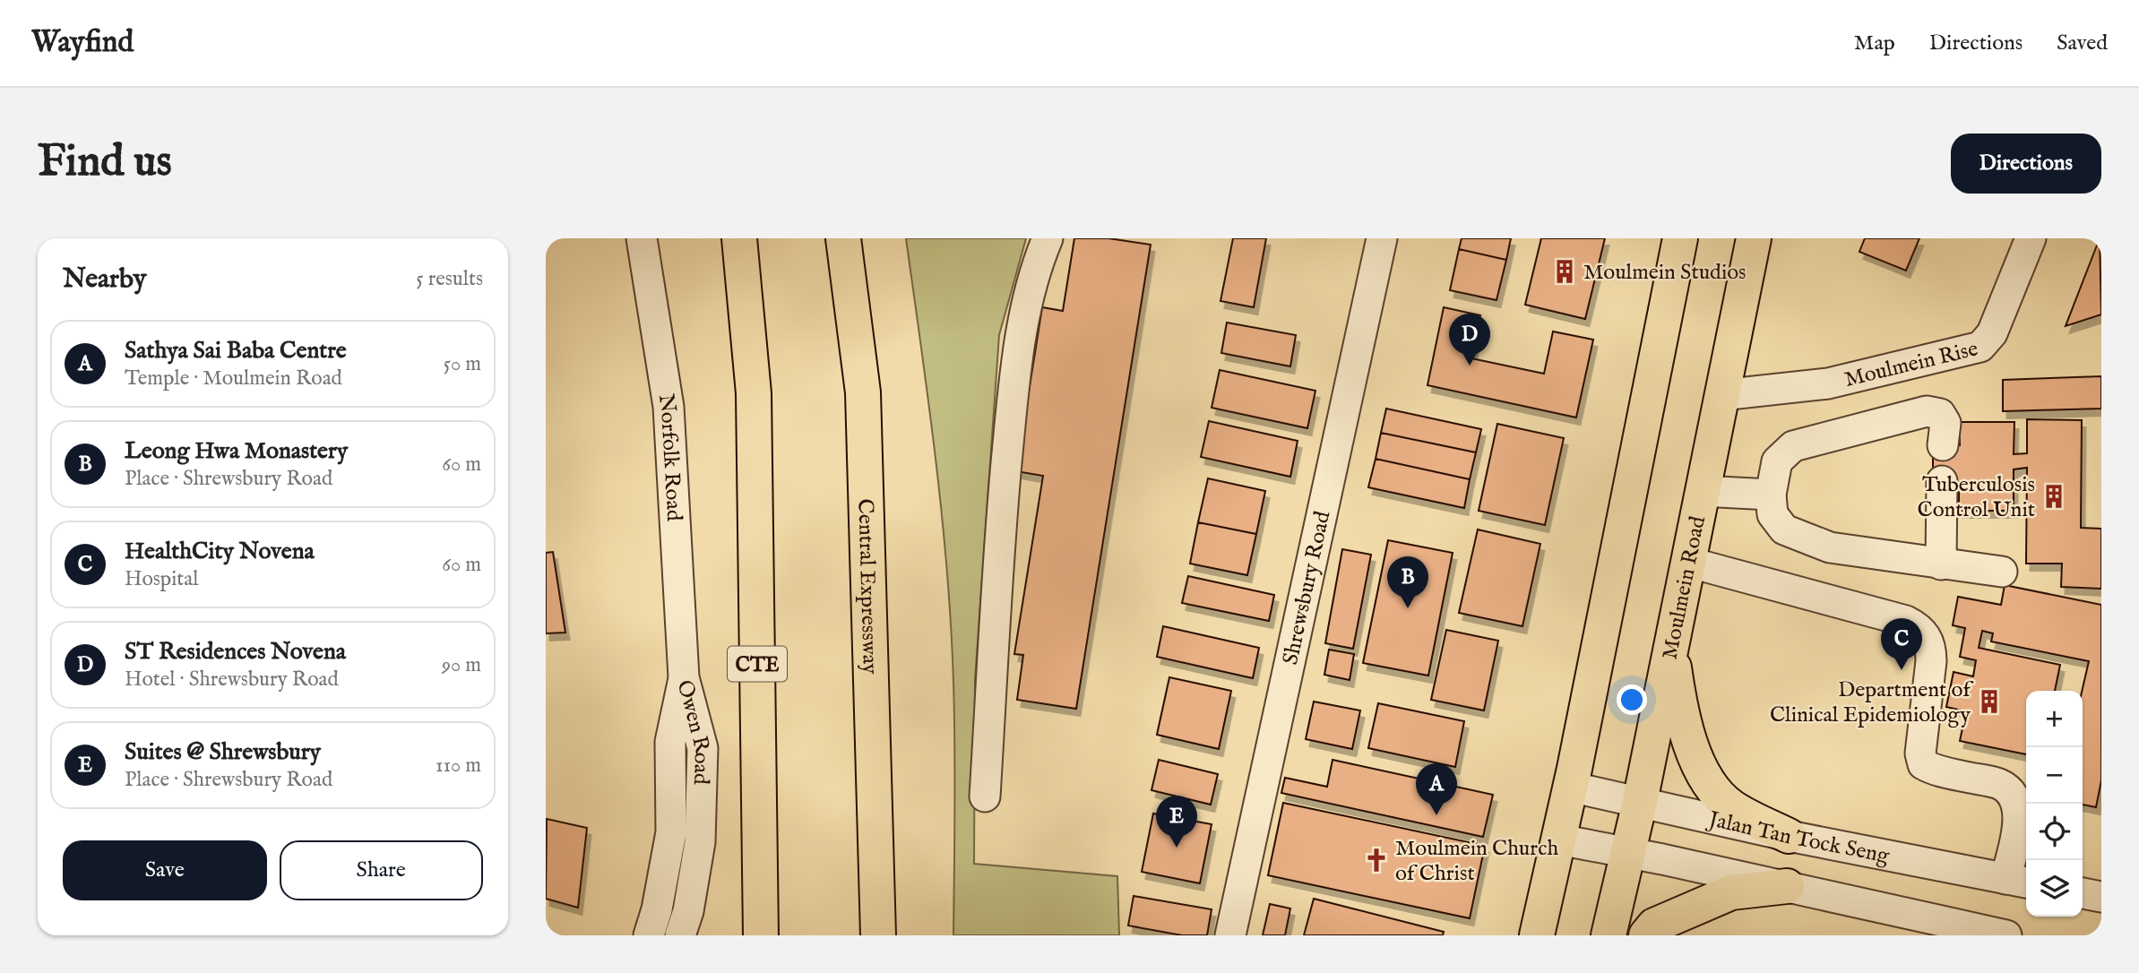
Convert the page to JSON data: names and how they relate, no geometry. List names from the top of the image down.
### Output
{
  "streets": {
    "main road": ["Central Expressway", "Moulmein Road", "CTE"],
    "street": [
      "Moulmein Rise",
      "Norfolk Road",
      "Shrewsbury Road",
      "Owen Road",
      "Jalan Tan Tock Seng"
    ]
  },
  "crossings": [
    ["Moulmein Rise", "Moulmein Road"],
    ["Norfolk Road", "Owen Road"],
    ["Moulmein Road", "Jalan Tan Tock Seng"]
  ],
  "places": {
    "building": ["Moulmein Studios", "Tuberculosis Control Unit", "Department of Clinical Epidemiology"],
    "church": ["Moulmein Church of Christ"]
  },
  "page": {
    "header": "Wayfind",
    "nav": ["Map", "Directions", "Saved"],
    "buttons": [
      "Directions",
      ["Save", "Share"]
    ],
    "title": "Find us",
    "heading": ["Nearby", "5 results"],
    "pins": [
      "D",
      "B",
      "C",
      "A",
      "E"
    ],
    "list": [
      {
        "mark": "A",
        "name": "Sathya Sai Baba Centre",
        "note": "Temple · Moulmein Road",
        "value": "50 m"
      },
      {
        "mark": "B",
        "name": "Leong Hwa Monastery",
        "note": "Place · Shrewsbury Road",
        "value": "60 m"
      },
      {
        "mark": "C",
        "name": "HealthCity Novena",
        "note": "Hospital",
        "value": "60 m"
      },
      {
        "mark": "D",
        "name": "ST Residences Novena",
        "note": "Hotel · Shrewsbury Road",
        "value": "90 m"
      },
      {
        "mark": "E",
        "name": "Suites @ Shrewsbury",
        "note": "Place · Shrewsbury Road",
        "value": "110 m"
      }
    ],
    "map_buttons": ["+", "−"]
  }
}
